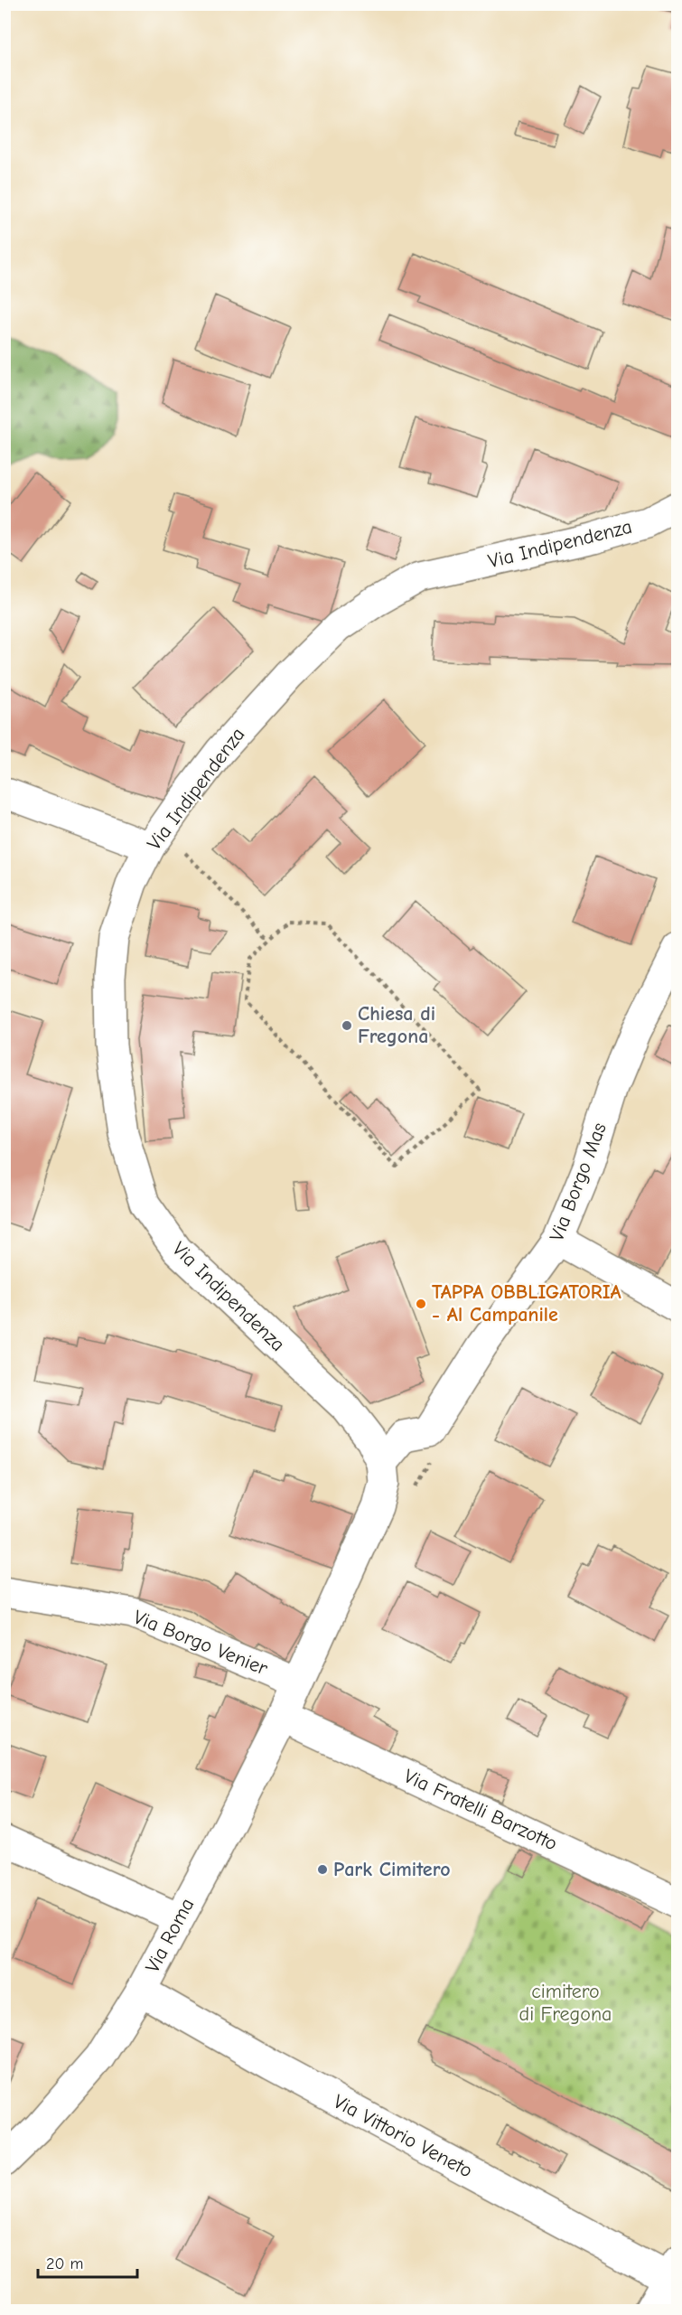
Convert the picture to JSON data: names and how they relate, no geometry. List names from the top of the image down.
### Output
{
  "streets": {
    "street": [
      "Via Indipendenza",
      "Via Borgo Mas",
      "Via Borgo Venier",
      "Via Fratelli Barzotto",
      "Via Roma",
      "Via Vittorio Veneto"
    ]
  },
  "crossings": [
    ["Via Indipendenza", "Via Borgo Mas"],
    ["Via Indipendenza", "Via Borgo Venier"],
    ["Via Indipendenza", "Via Roma"],
    ["Via Borgo Venier", "Via Roma"],
    ["Via Fratelli Barzotto", "Via Roma"],
    ["Via Roma", "Via Vittorio Veneto"]
  ],
  "parks": ["cimitero di Fregona"],
  "places": ["Chiesa di Fregona", "TAPPA OBBLIGATORIA - Al Campanile", "Park Cimitero"],
  "scale_bar": "20 m"
}
